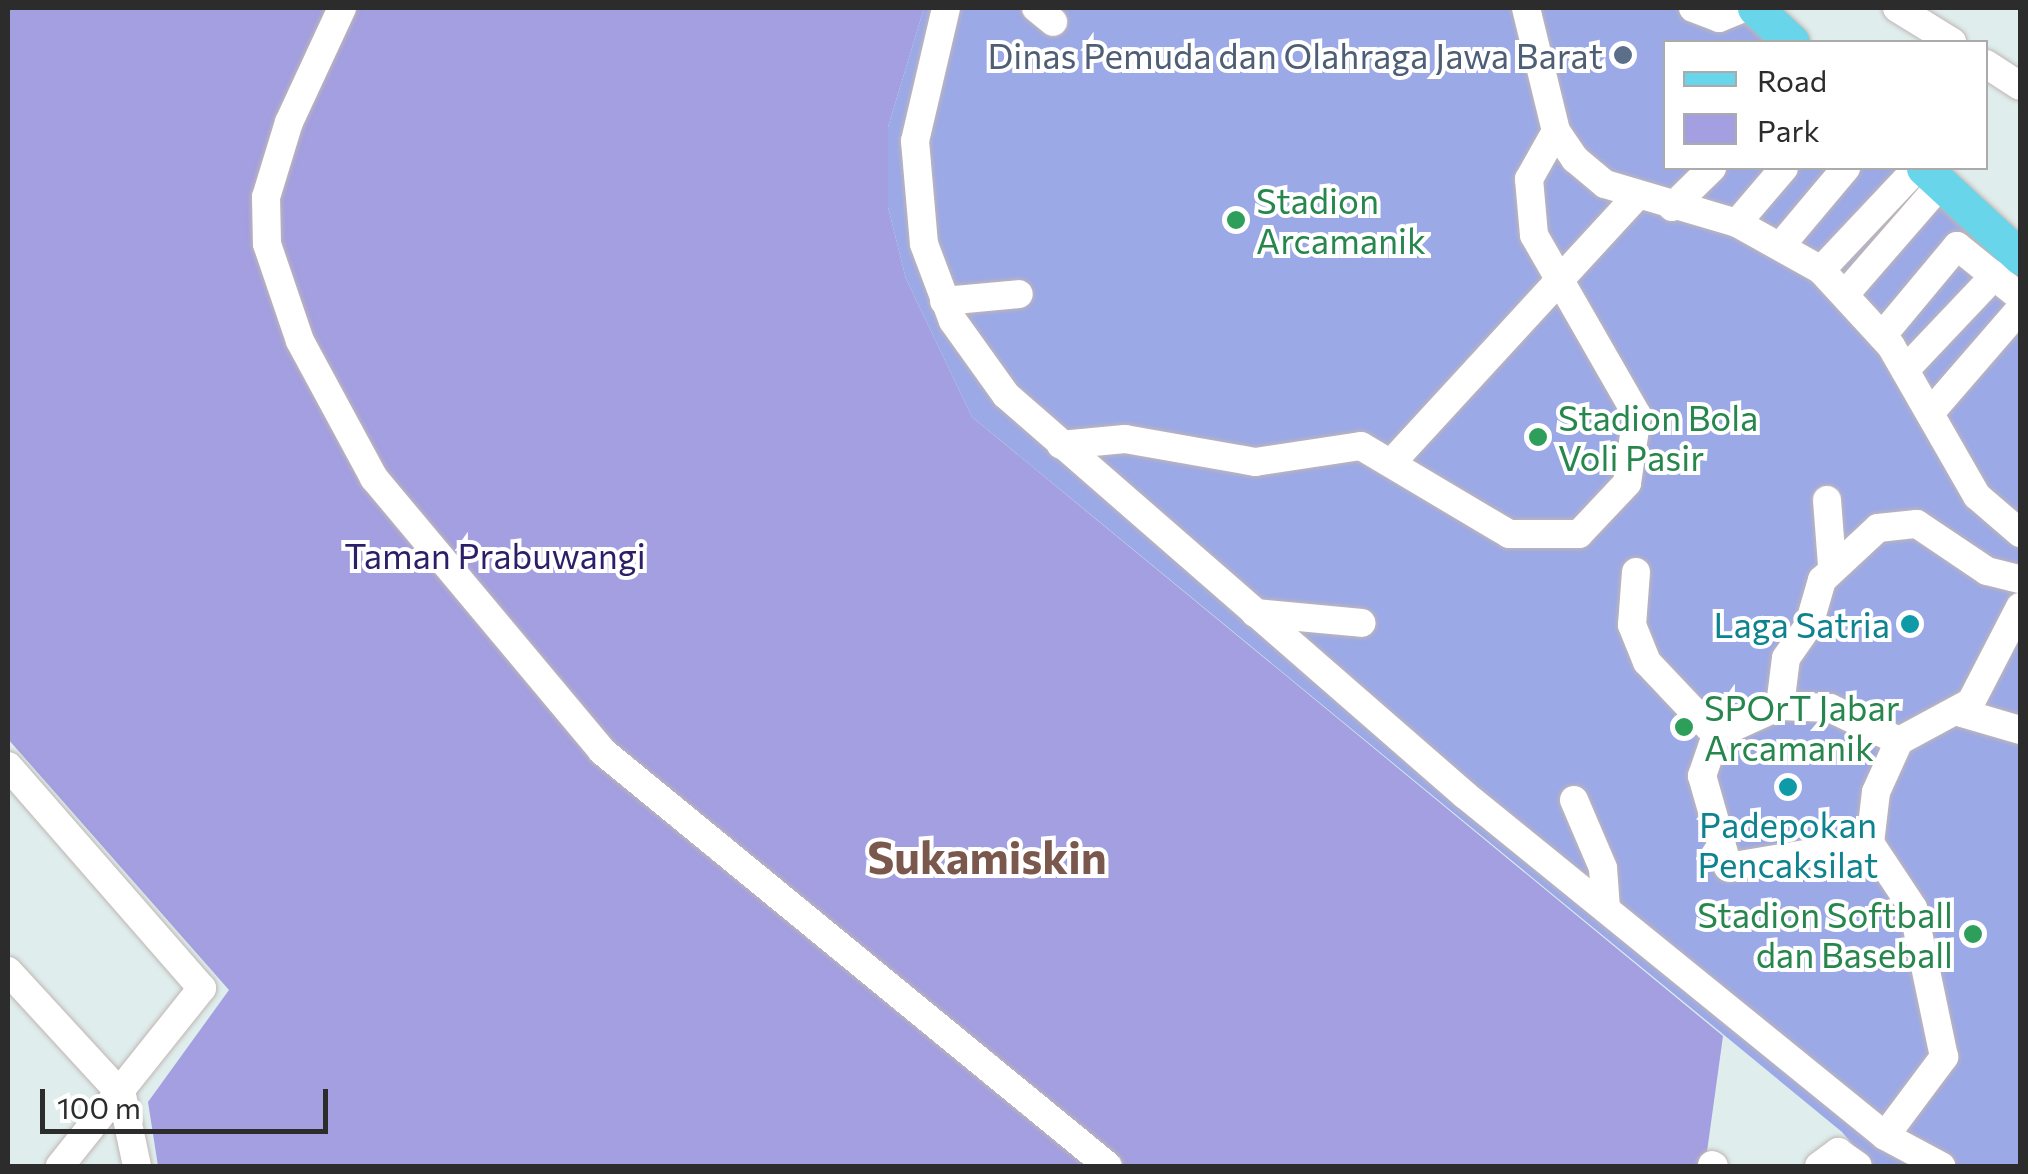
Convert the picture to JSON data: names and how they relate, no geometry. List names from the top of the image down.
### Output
{
  "districts": ["Sukamiskin"],
  "parks": ["Taman Prabuwangi"],
  "places": [
    "Dinas Pemuda dan Olahraga Jawa Barat",
    "Stadion Arcamanik",
    "Stadion Bola Voli Pasir",
    "Laga Satria",
    "SPOrT Jabar Arcamanik",
    "Padepokan Pencaksilat",
    "Stadion Softball dan Baseball"
  ],
  "legend": ["Road", "Park"],
  "scale_bar": "100 m"
}
